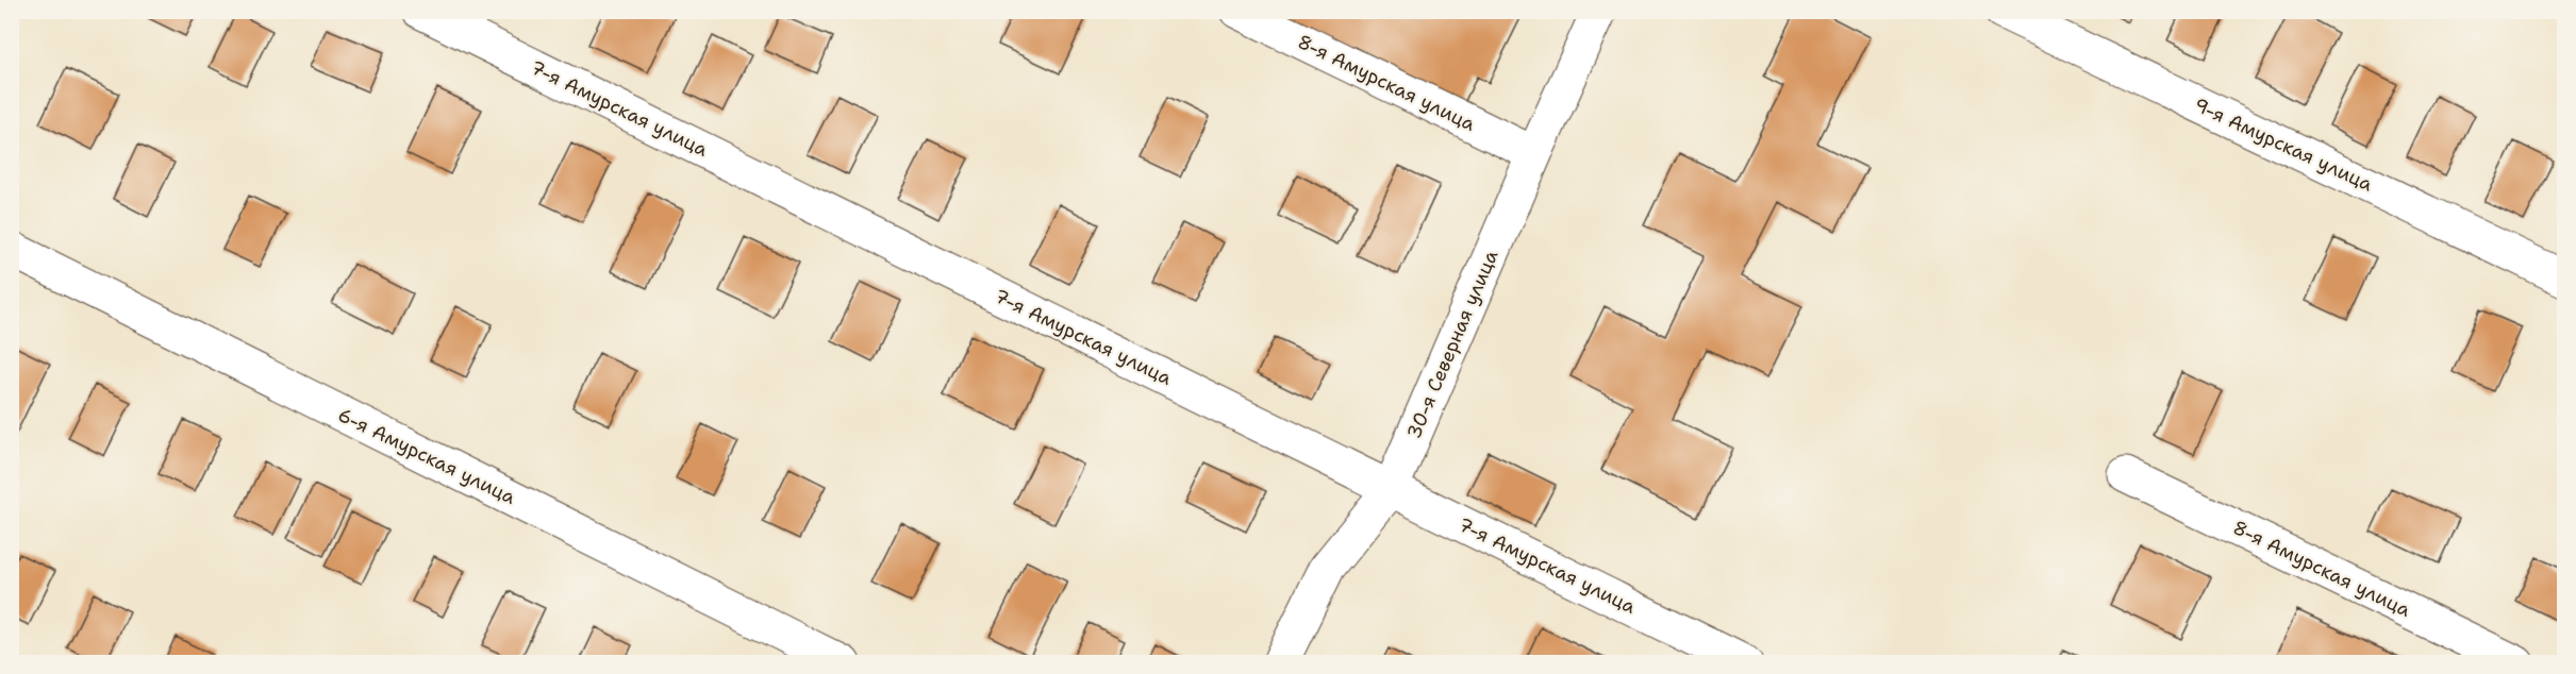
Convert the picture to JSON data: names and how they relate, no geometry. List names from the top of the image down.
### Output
{
  "streets": {
    "street": [
      "8-я Амурская улица",
      "7-я Амурская улица",
      "9-я Амурская улица",
      "30-я Северная улица",
      "6-я Амурская улица"
    ]
  },
  "crossings": [
    ["8-я Амурская улица", "30-я Северная улица"],
    ["7-я Амурская улица", "30-я Северная улица"]
  ]
}
